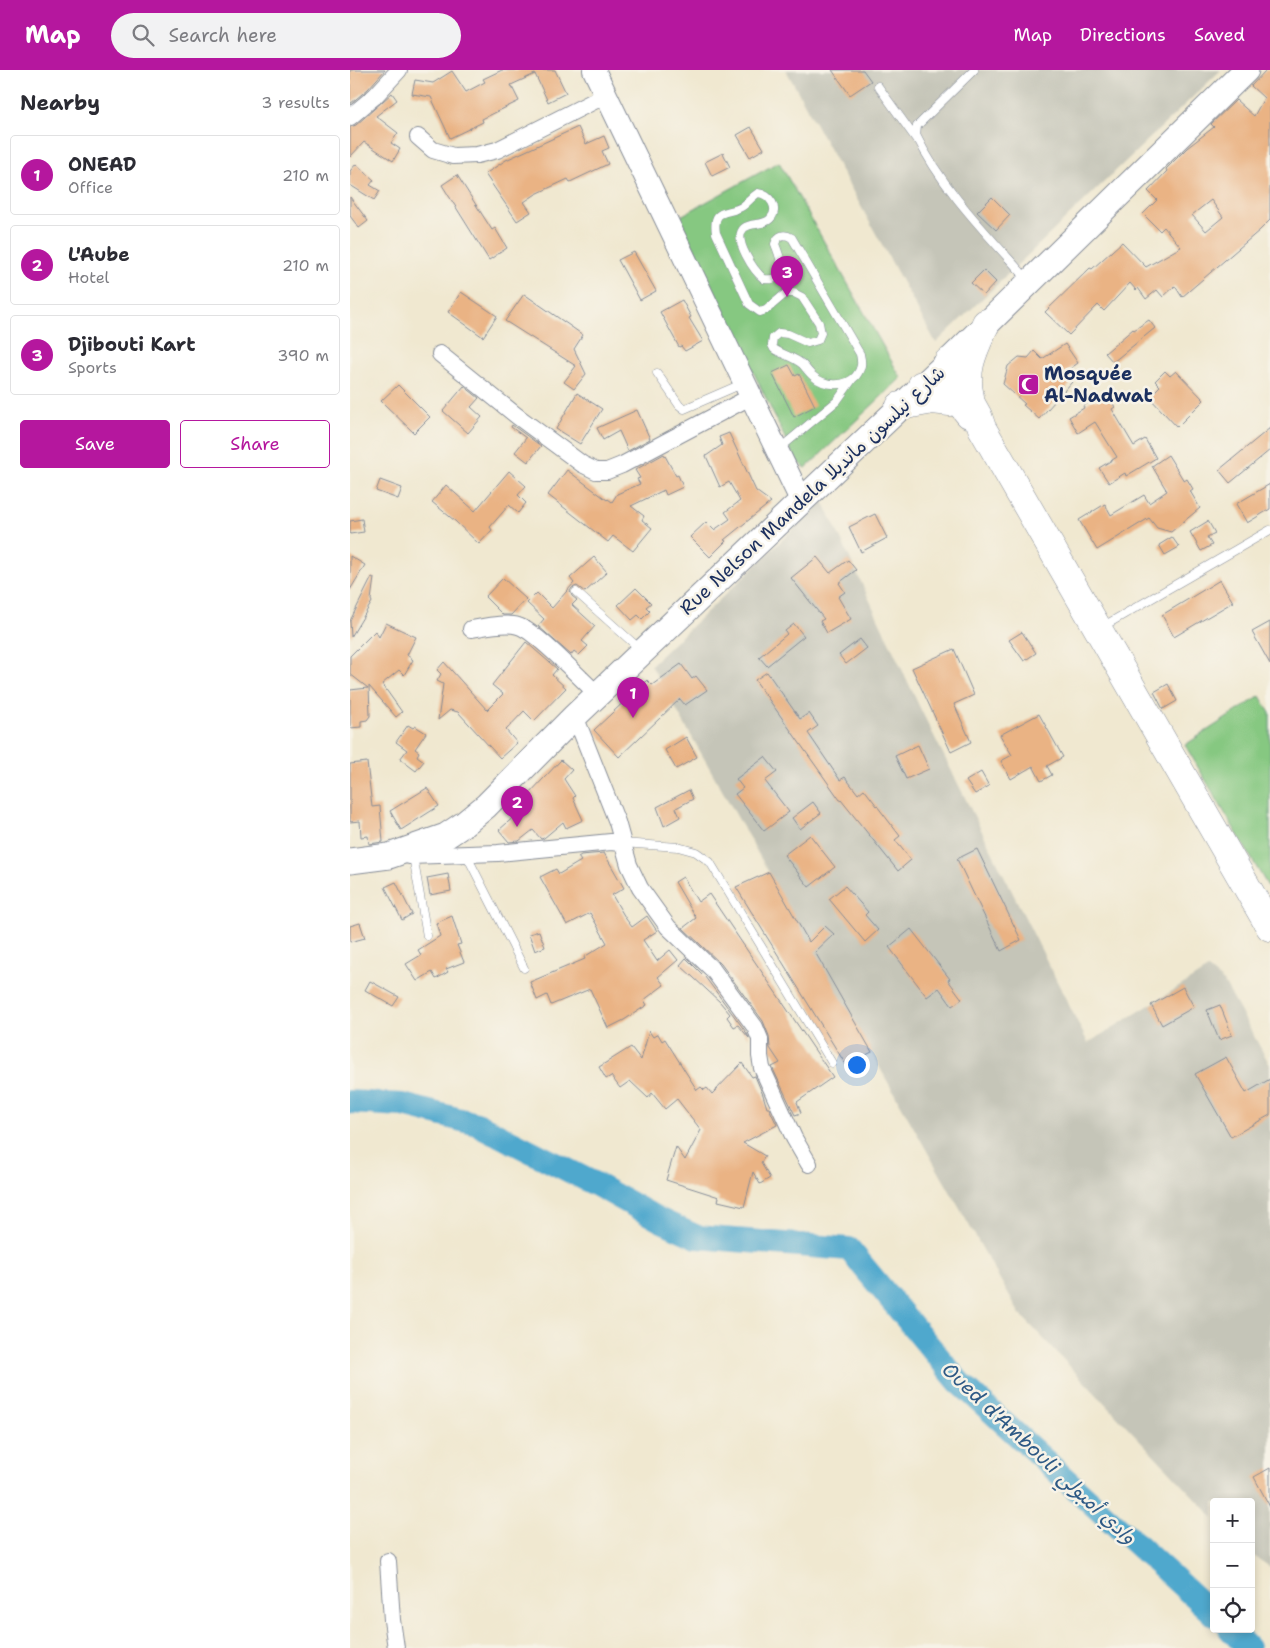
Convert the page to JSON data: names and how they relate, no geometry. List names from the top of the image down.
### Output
{
  "streets": {
    "main road": ["Rue Nelson Mandela شارع نيلسون مانديلا"]
  },
  "water": ["Oued d'Ambouli وادي أمبولي"],
  "places": {
    "mosque": ["Mosquée Al-Nadwat"]
  },
  "page": {
    "header": "Map",
    "search": "Search here",
    "nav": ["Map", "Directions", "Saved"],
    "heading": ["Nearby", "3 results"],
    "list": [
      {
        "mark": "1",
        "name": "ONEAD",
        "note": "Office",
        "value": "210 m"
      },
      {
        "mark": "2",
        "name": "L'Aube",
        "note": "Hotel",
        "value": "210 m"
      },
      {
        "mark": "3",
        "name": "Djibouti Kart",
        "note": "Sports",
        "value": "390 m"
      }
    ],
    "pins": ["3", "1", "2"],
    "buttons": ["Save", "Share"],
    "map_buttons": ["+", "−"]
  }
}
